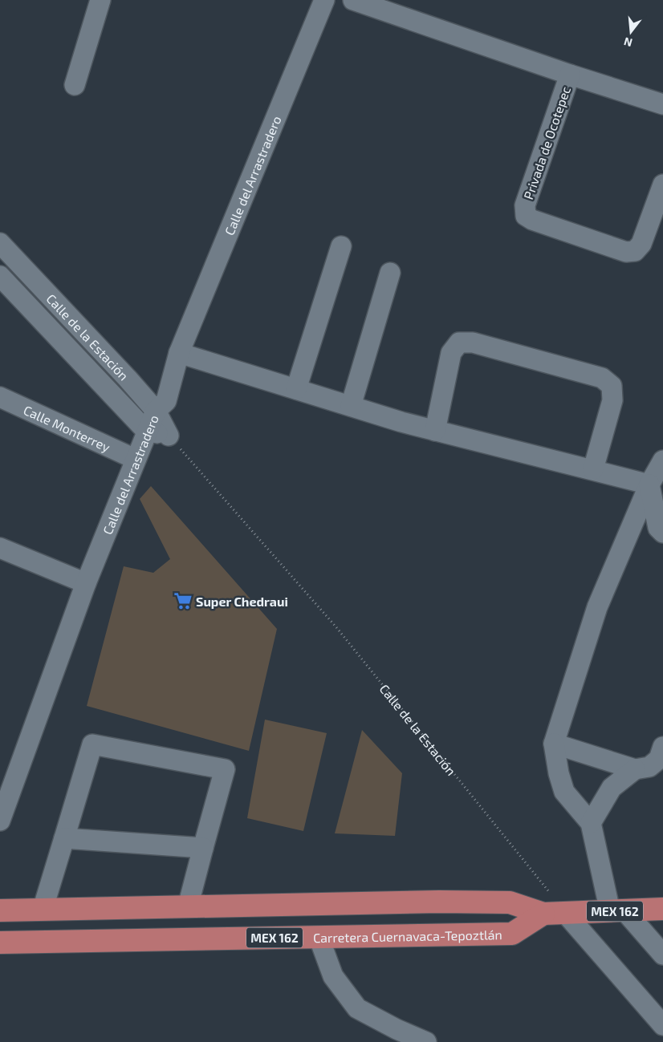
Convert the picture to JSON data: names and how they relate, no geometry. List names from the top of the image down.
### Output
{
  "streets": {
    "main road": ["MEX 162", "Carretera Cuernavaca-Tepoztlán"],
    "street": [
      "Privada de Ocotepec",
      "Calle del Arrastradero",
      "Calle de la Estación",
      "Calle Monterrey"
    ]
  },
  "crossings": [
    ["Calle del Arrastradero", "Calle de la Estación"],
    ["Calle del Arrastradero", "Calle Monterrey"],
    ["Calle de la Estación", "MEX 162"],
    ["MEX 162", "Carretera Cuernavaca-Tepoztlán"]
  ],
  "places": {
    "supermarket": ["Super Chedraui"]
  },
  "north": "bottom"
}
